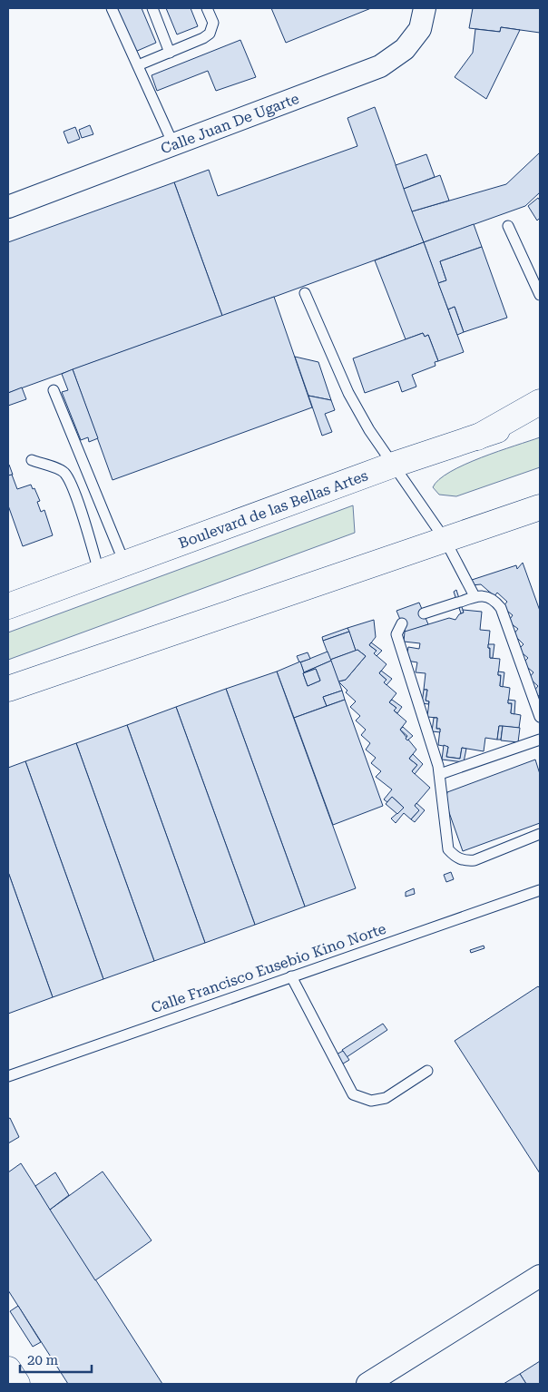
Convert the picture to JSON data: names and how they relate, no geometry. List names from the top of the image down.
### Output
{
  "streets": {
    "main road": ["Boulevard de las Bellas Artes"],
    "street": ["Calle Juan De Ugarte"],
    "lane": ["Calle Francisco Eusebio Kino Norte"]
  },
  "scale_bar": "20 m"
}
